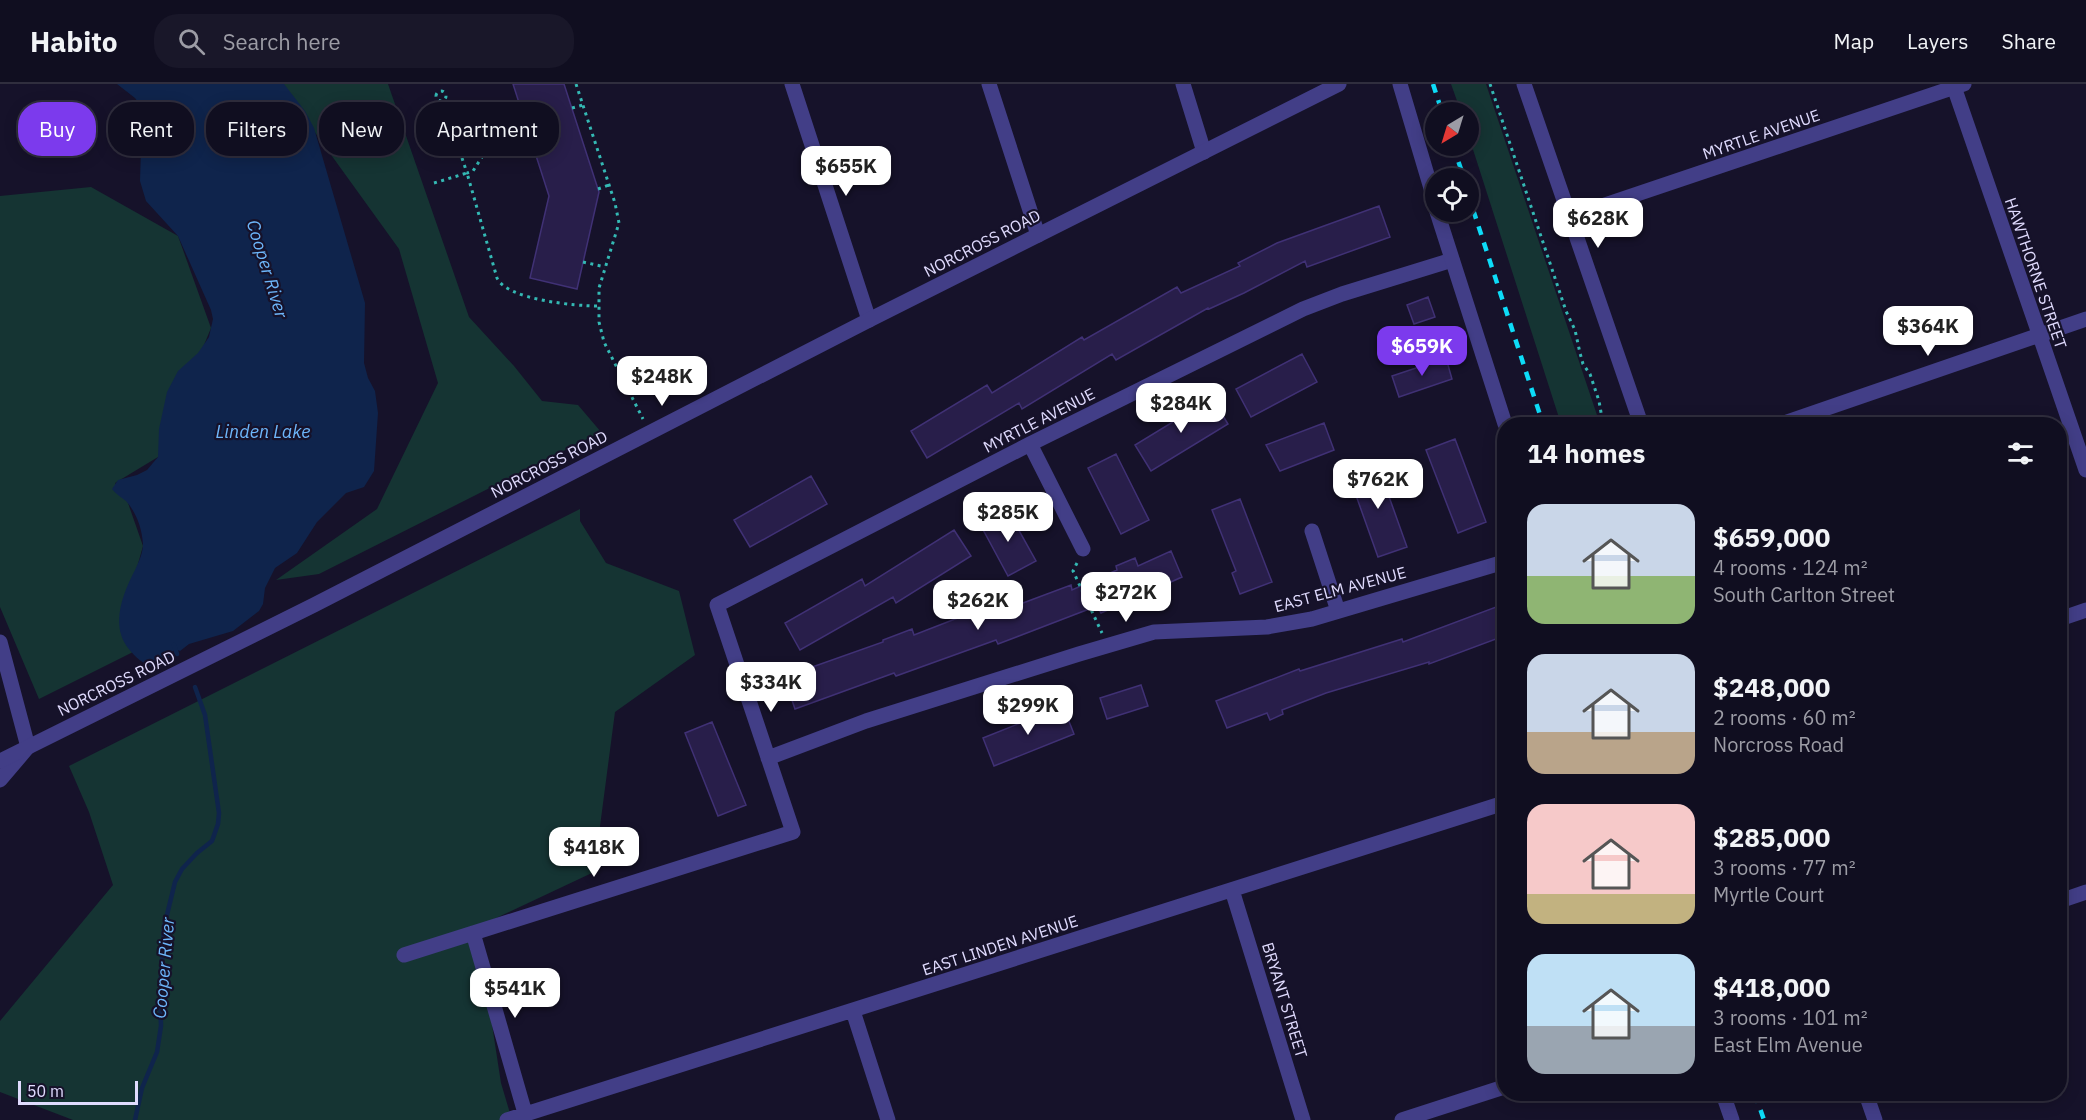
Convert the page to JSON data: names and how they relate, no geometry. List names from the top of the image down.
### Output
{
  "streets": {
    "street": [
      "MYRTLE AVENUE",
      "NORCROSS ROAD",
      "HAWTHORNE STREET",
      "EAST ELM AVENUE",
      "EAST LINDEN AVENUE",
      "BRYANT STREET"
    ]
  },
  "crossings": [
    ["MYRTLE AVENUE", "HAWTHORNE STREET"],
    ["MYRTLE AVENUE", "EAST ELM AVENUE"],
    ["EAST LINDEN AVENUE", "BRYANT STREET"]
  ],
  "water": ["Cooper River", "Linden Lake"],
  "scale_bar": "50 m",
  "north": "bottom left",
  "page": {
    "header": "Habito",
    "search": "Search here",
    "nav": ["Map", "Layers", "Share"],
    "chip": [
      "Buy",
      "Rent",
      "Filters",
      "New",
      "Apartment"
    ],
    "price": [
      "$655K",
      "$628K",
      "$364K",
      "$659K",
      "$248K",
      "$284K",
      "$762K",
      "$285K",
      "$272K",
      "$262K",
      "$334K",
      "$299K",
      "$418K",
      "$541K"
    ],
    "heading": "14 homes",
    "list": [
      {
        "name": "$659,000",
        "note": "4 rooms · 124 m² · South Carlton Street"
      },
      {
        "name": "$248,000",
        "note": "2 rooms · 60 m² · Norcross Road"
      },
      {
        "name": "$285,000",
        "note": "3 rooms · 77 m² · Myrtle Court"
      },
      {
        "name": "$418,000",
        "note": "3 rooms · 101 m² · East Elm Avenue"
      }
    ],
    "scale": "50 m"
  }
}
